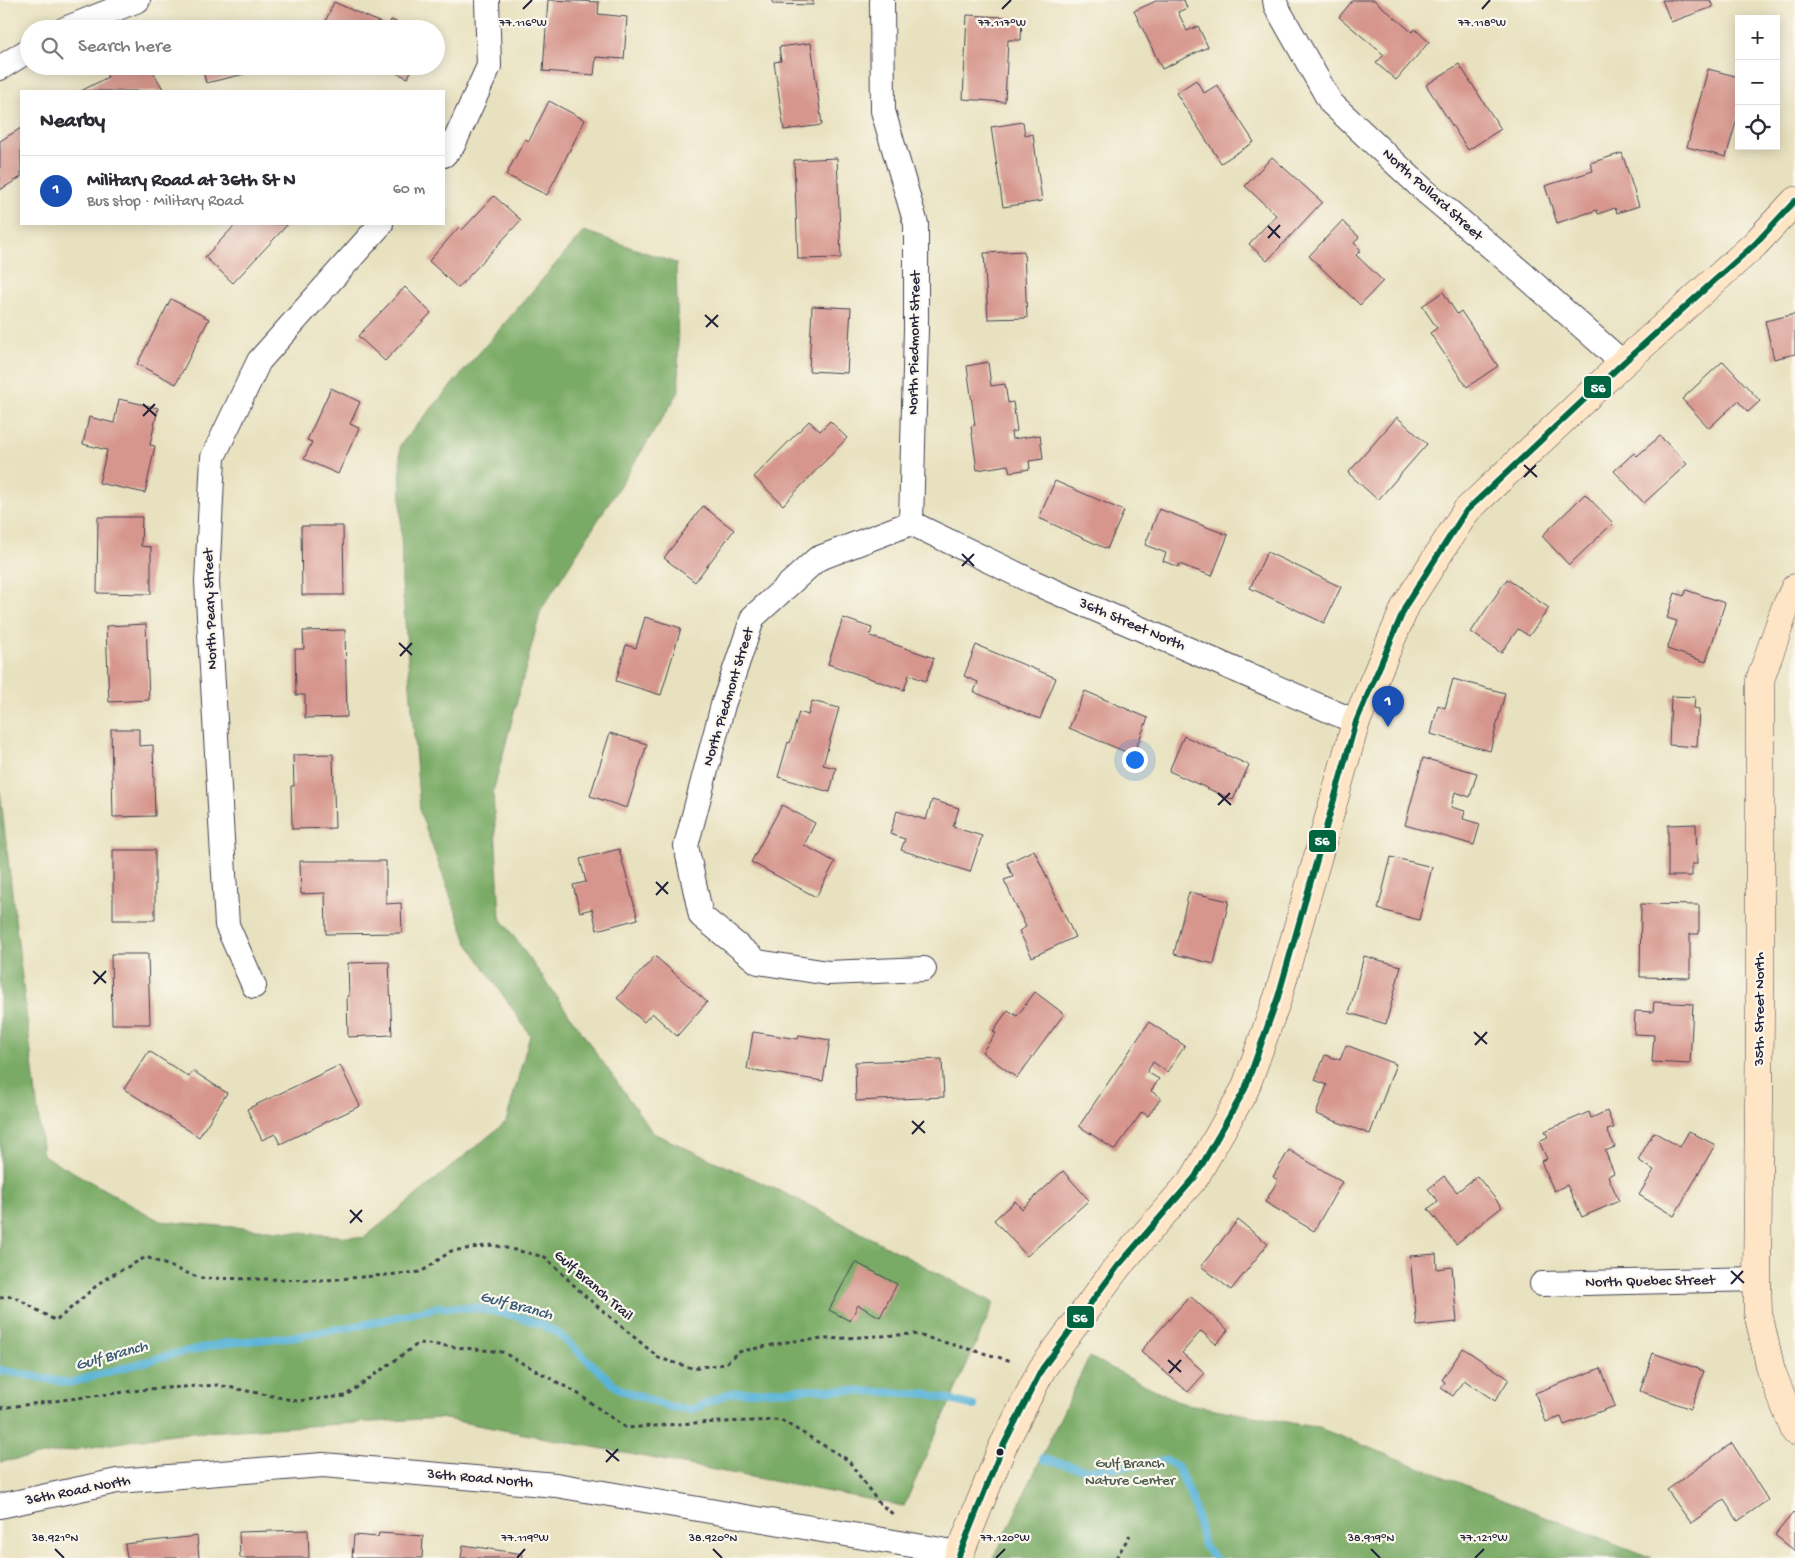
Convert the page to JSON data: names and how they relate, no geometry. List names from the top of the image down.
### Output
{
  "streets": {
    "main road": ["35th Street North"],
    "street": [
      "North Pollard Street",
      "North Piedmont Street",
      "North Peary Street",
      "36th Street North",
      "North Quebec Street",
      "36th Road North"
    ],
    "path": ["Gulf Branch Trail"]
  },
  "crossings": [
    ["North Piedmont Street", "36th Street North"],
    ["35th Street North", "North Quebec Street"]
  ],
  "water": ["Gulf Branch"],
  "parks": ["Gulf Branch Nature Center"],
  "lines": ["transit line 56"],
  "page": {
    "map_buttons": ["+", "−"],
    "search": "Search here",
    "heading": "Nearby",
    "list": [
      {
        "mark": "1",
        "name": "Military Road at 36th St N",
        "note": "Bus stop · Military Road",
        "value": "60 m"
      }
    ],
    "pins": "1"
  },
  "coordinates": [
    "77.116°W",
    "77.117°W",
    "77.118°W",
    "77.119°W",
    "77.120°W",
    "77.121°W",
    "38.921°N",
    "38.920°N",
    "38.919°N"
  ]
}
